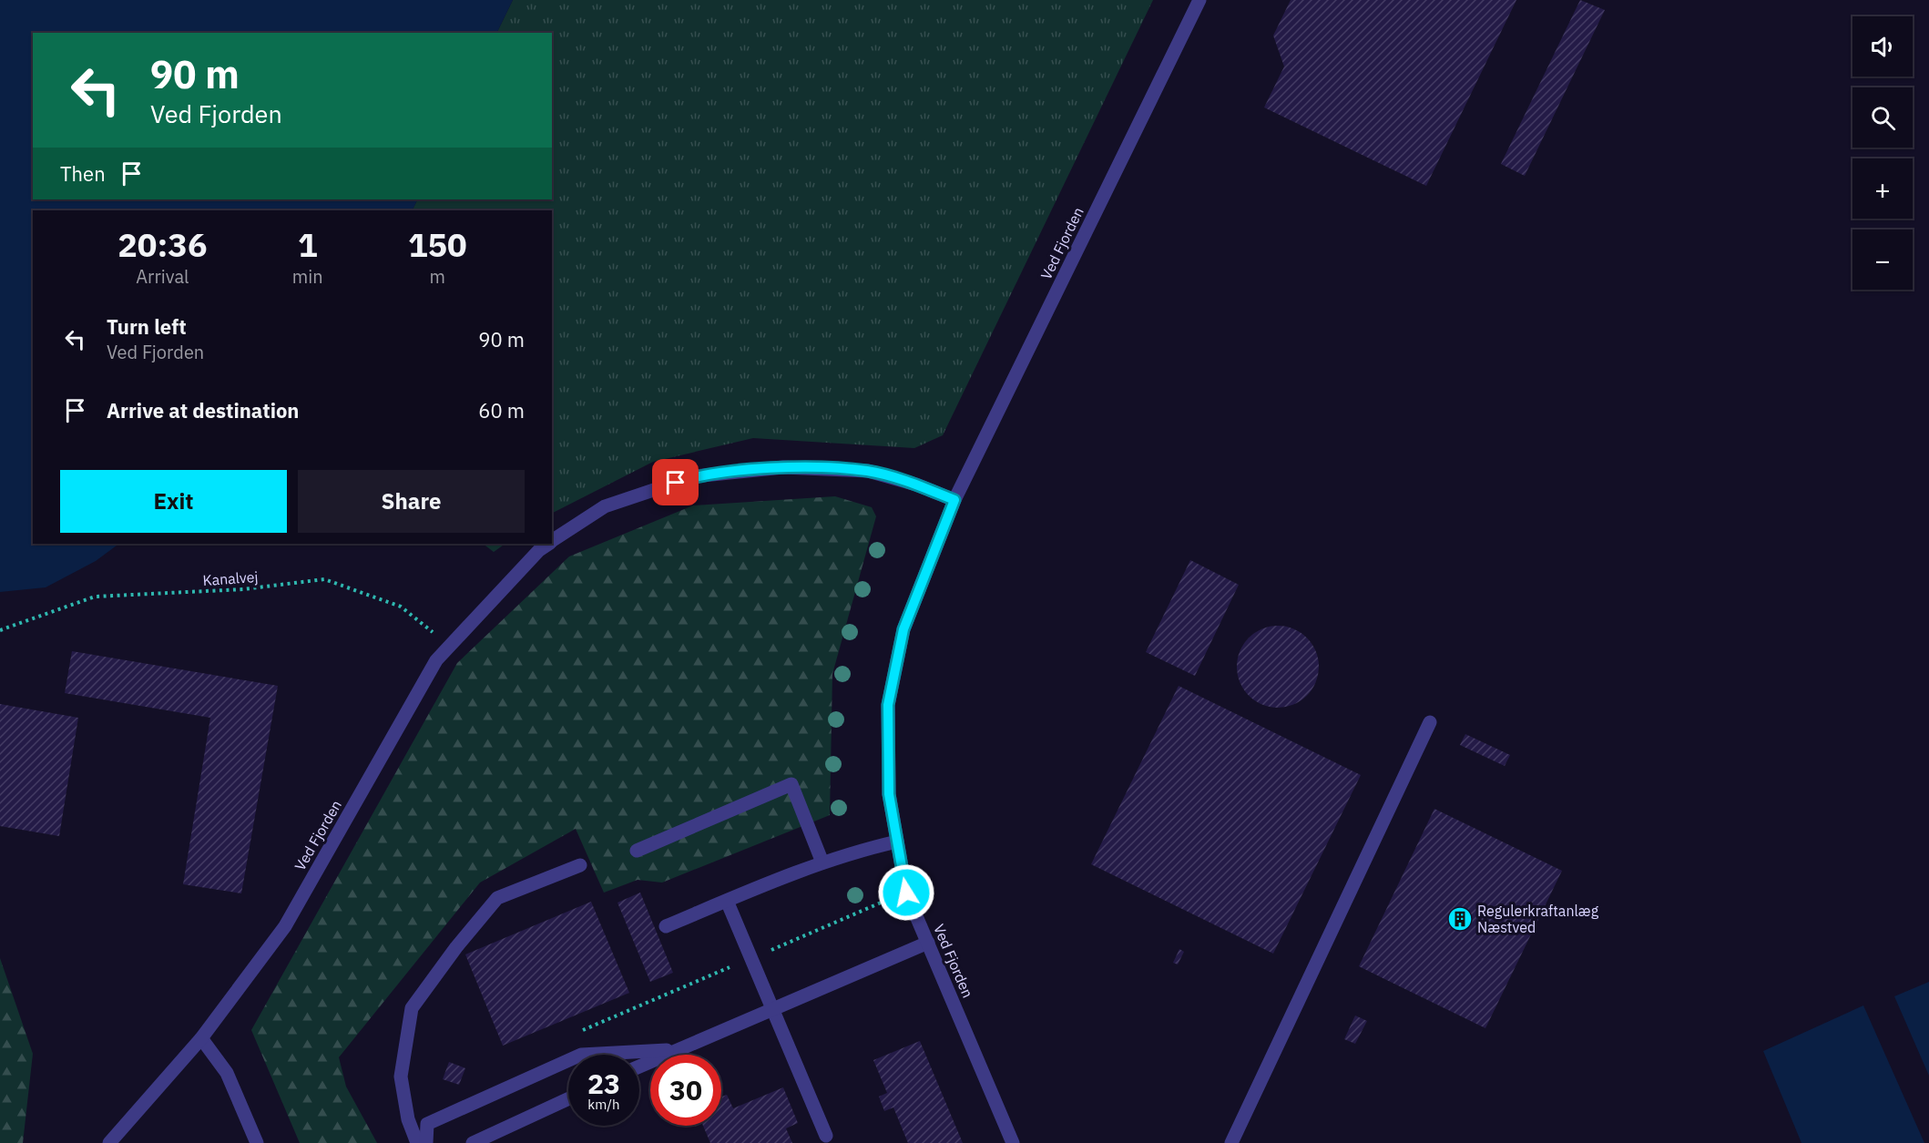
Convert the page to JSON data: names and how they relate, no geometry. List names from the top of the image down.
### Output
{
  "streets": {
    "street": ["Ved Fjorden"],
    "path": ["Kanalvej"]
  },
  "crossings": [
    ["Ved Fjorden", "Kanalvej"]
  ],
  "places": {
    "building": ["Regulerkraftanlæg Næstved"]
  },
  "page": {
    "map_buttons": ["+", "−"],
    "turn": ["90 m", "Ved Fjorden"],
    "then": "Then",
    "eta": [
      "20:36",
      "Arrival",
      "1",
      "min",
      "150",
      "m"
    ],
    "list": [
      {
        "name": "Turn left",
        "note": "Ved Fjorden",
        "value": "90 m"
      },
      {
        "name": "Arrive at destination",
        "value": "60 m"
      }
    ],
    "buttons": ["Exit", "Share"],
    "speed": "23 km/h",
    "limit": "30"
  }
}
